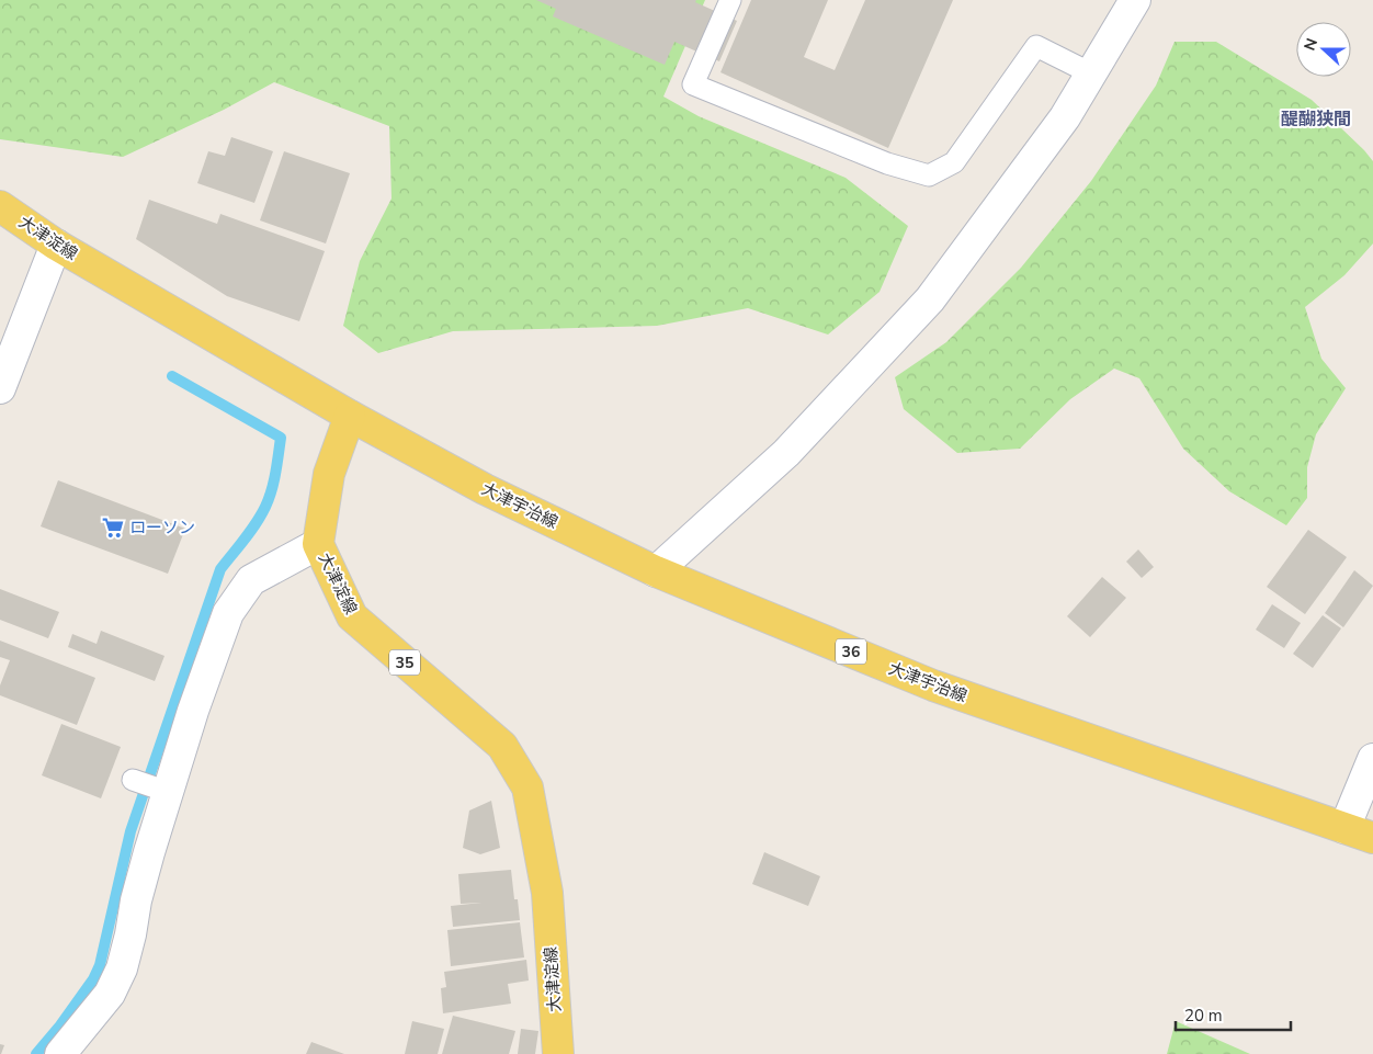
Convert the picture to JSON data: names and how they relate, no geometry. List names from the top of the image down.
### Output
{
  "streets": {
    "main road": [
      "大津淀線",
      "大津宇治線",
      "36",
      "35"
    ]
  },
  "crossings": [
    ["大津淀線", "大津宇治線"]
  ],
  "districts": ["醍醐狭間"],
  "places": {
    "supermarket": ["ローソン"]
  },
  "scale_bar": "20 m",
  "north": "left"
}
